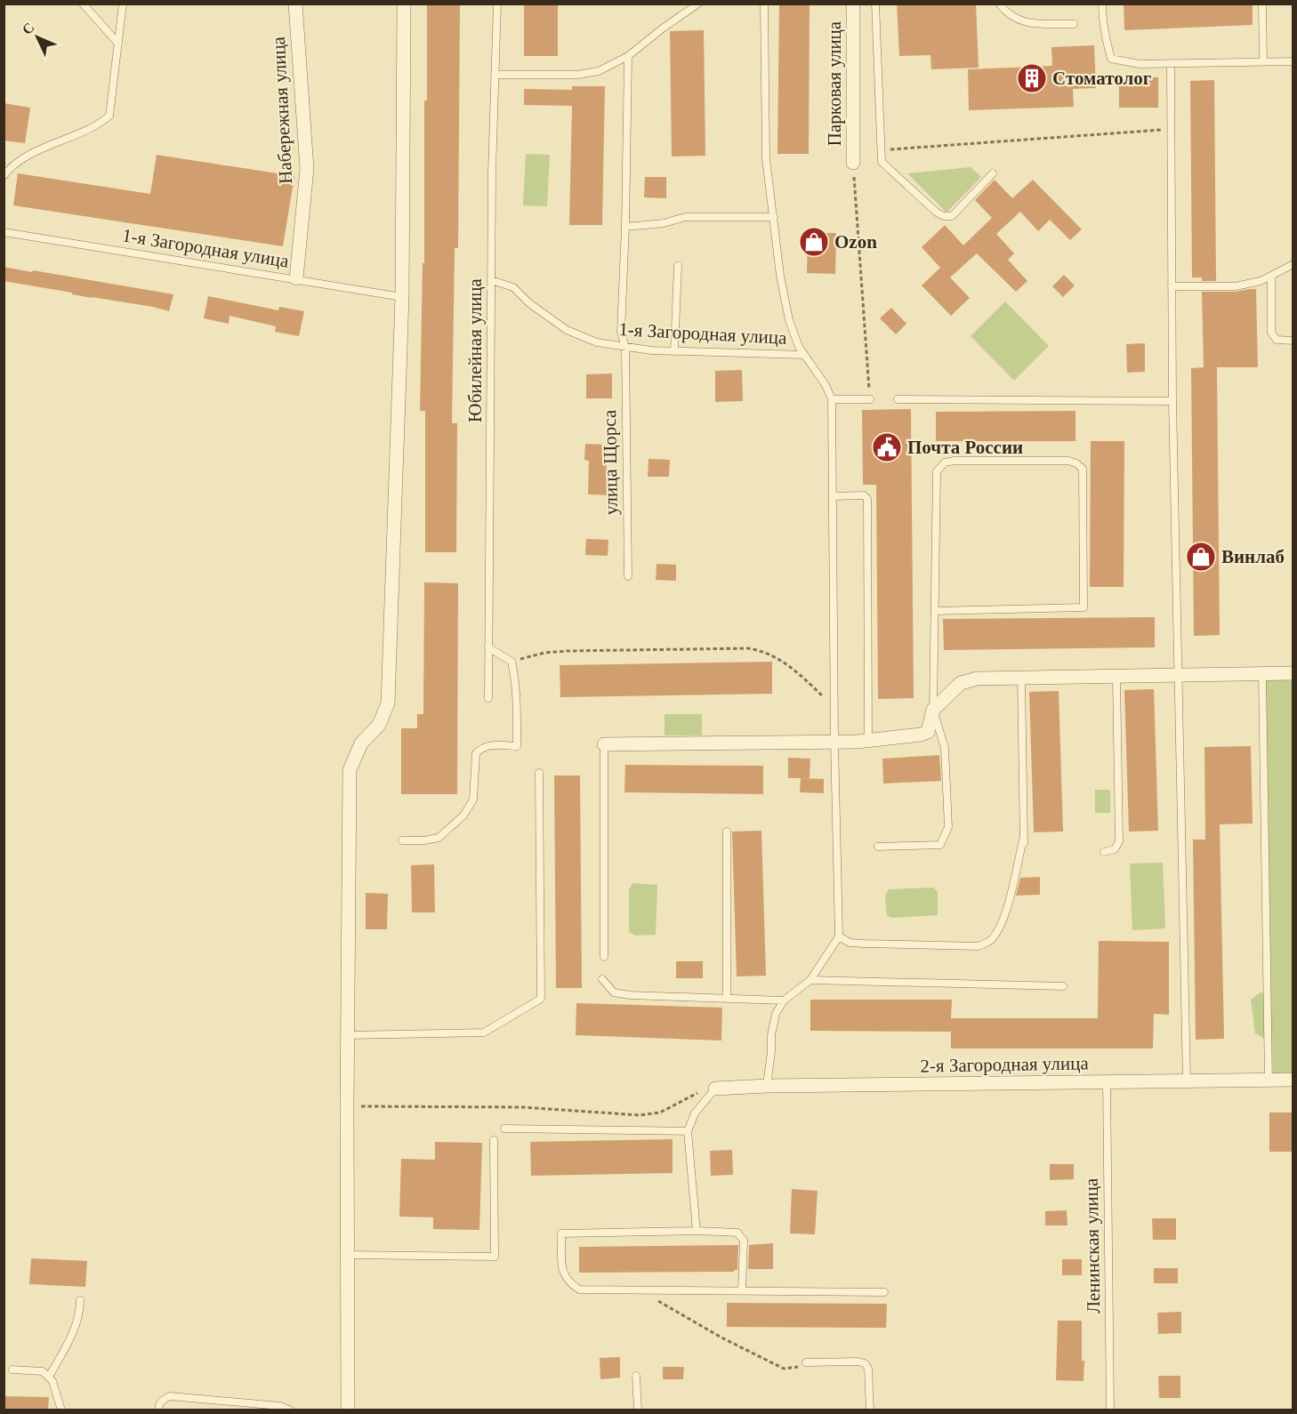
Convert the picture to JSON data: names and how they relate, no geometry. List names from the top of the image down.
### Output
{
  "streets": {
    "street": ["Парковая улица", "Набережная улица", "2-я Загородная улица"],
    "lane": [
      "1-я Загородная улица",
      "Юбилейная улица",
      "улица Щорса",
      "Ленинская улица"
    ]
  },
  "crossings": [
    ["Набережная улица", "1-я Загородная улица"],
    ["1-я Загородная улица", "Юбилейная улица"],
    ["1-я Загородная улица", "улица Щорса"],
    ["2-я Загородная улица", "Ленинская улица"]
  ],
  "places": {
    "building": ["Стоматолог"],
    "shop": ["Ozon", "Винлаб"],
    "public building": ["Почта России"]
  },
  "north": "top left"
}
